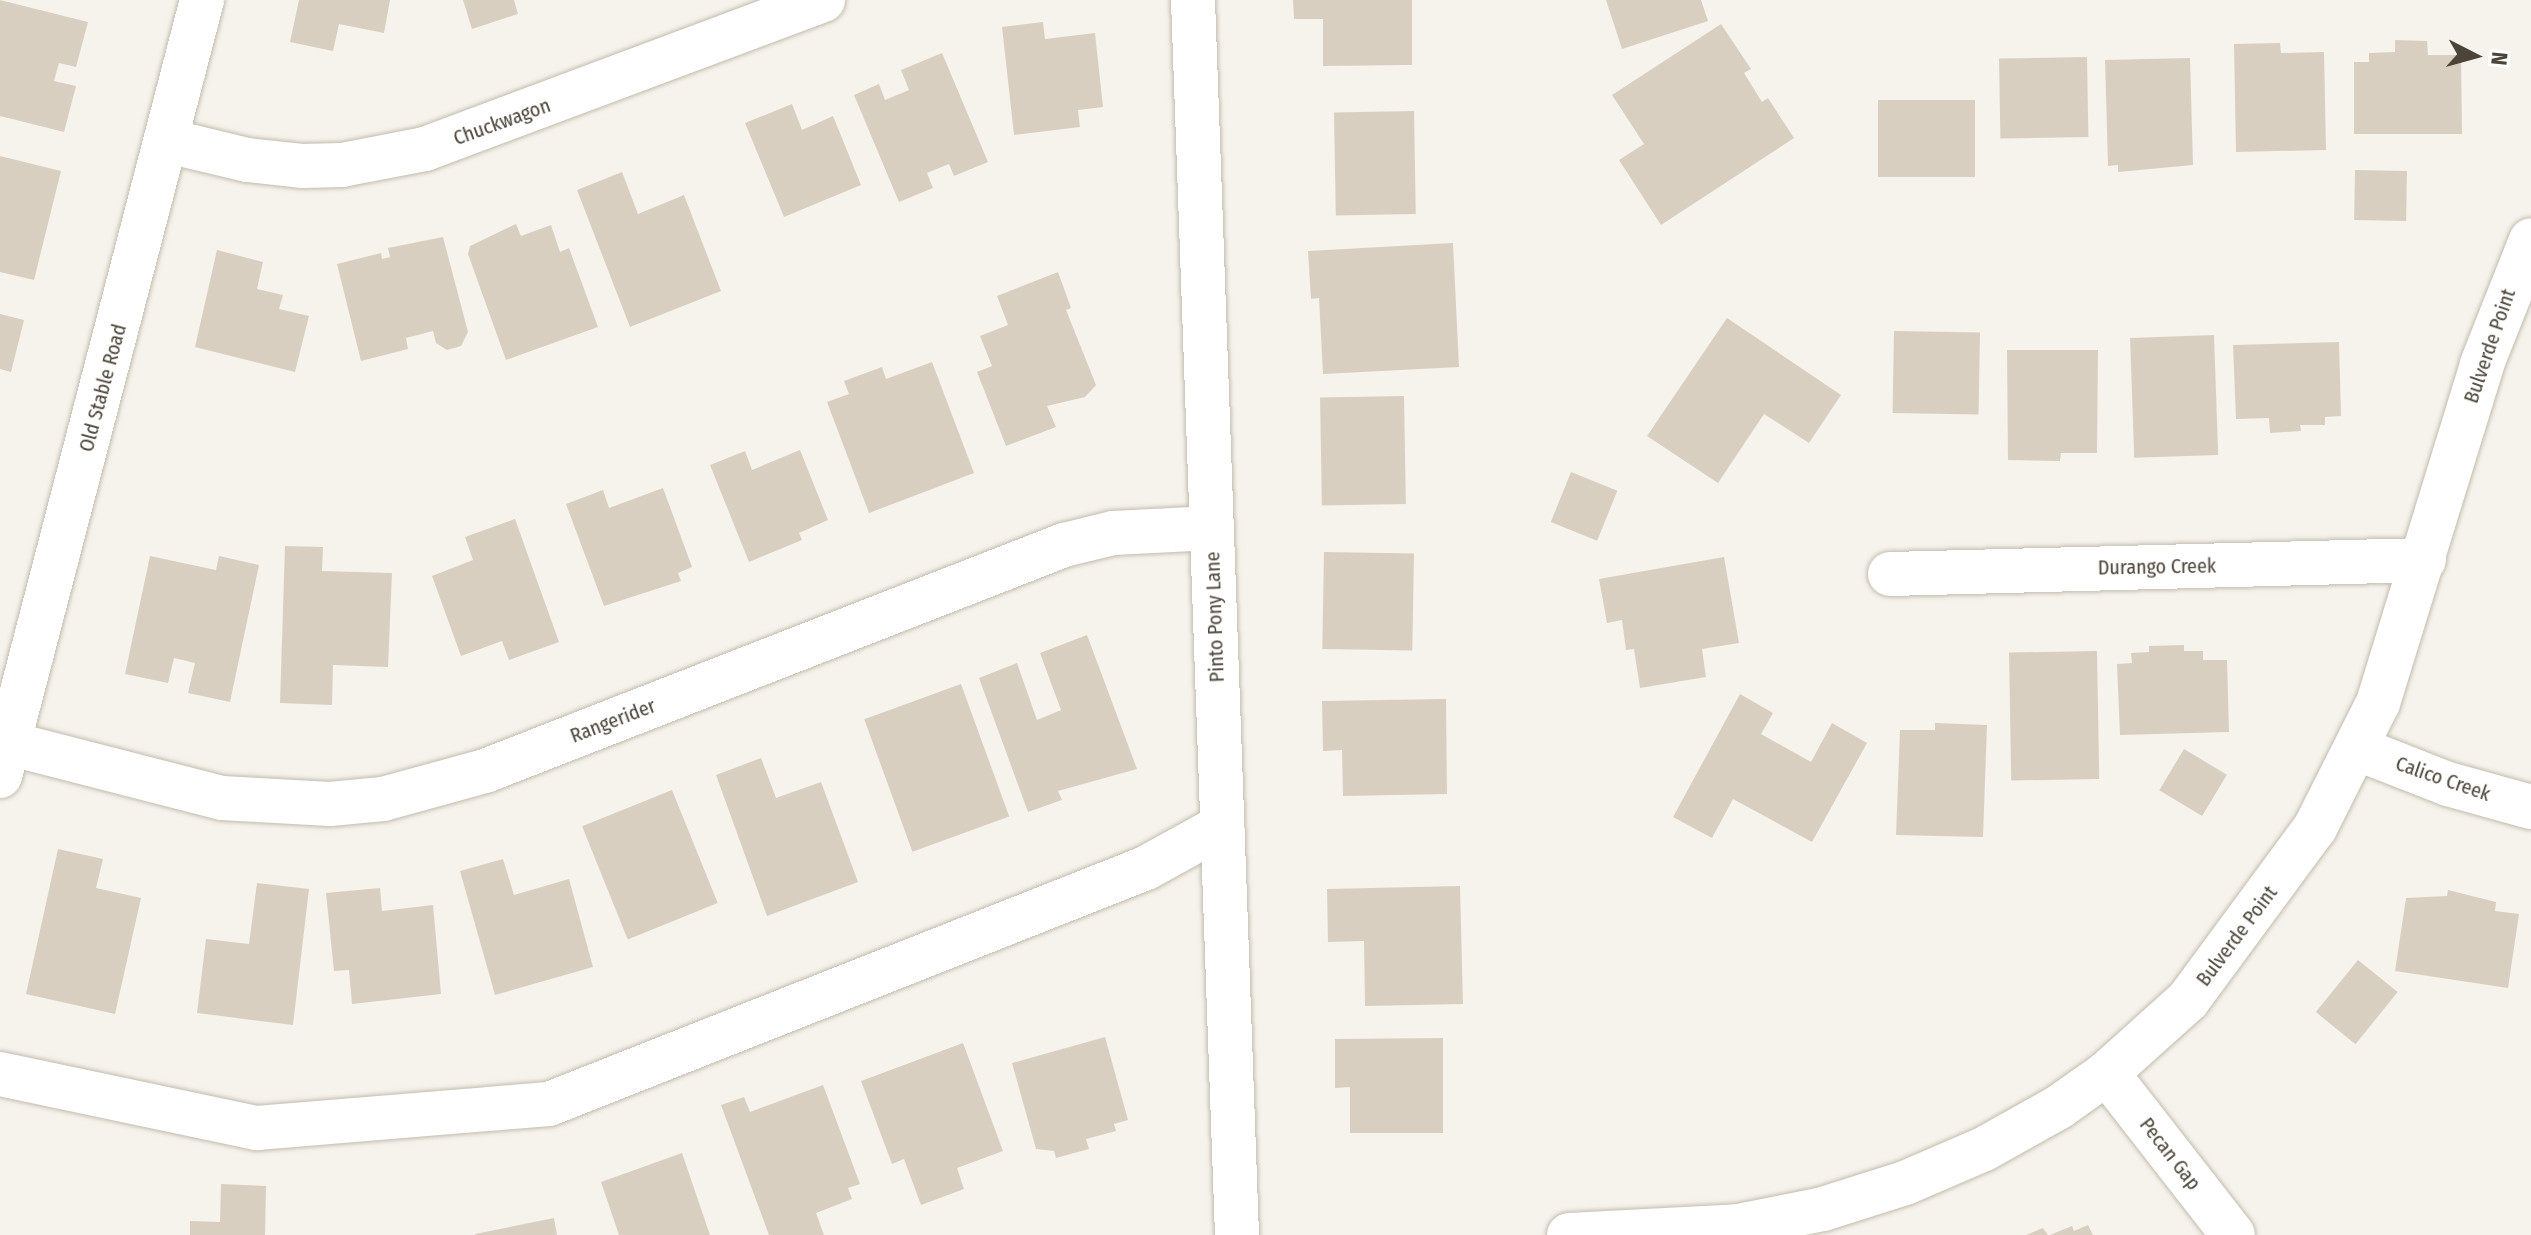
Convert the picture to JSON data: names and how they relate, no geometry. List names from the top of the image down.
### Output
{
  "streets": {
    "street": [
      "Chuckwagon",
      "Bulverde Point",
      "Old Stable Road",
      "Durango Creek",
      "Pinto Pony Lane",
      "Rangerider",
      "Calico Creek",
      "Pecan Gap"
    ]
  },
  "crossings": [
    ["Chuckwagon", "Old Stable Road"],
    ["Bulverde Point", "Durango Creek"],
    ["Bulverde Point", "Calico Creek"],
    ["Bulverde Point", "Pecan Gap"],
    ["Old Stable Road", "Rangerider"],
    ["Pinto Pony Lane", "Rangerider"]
  ],
  "north": "right"
}
